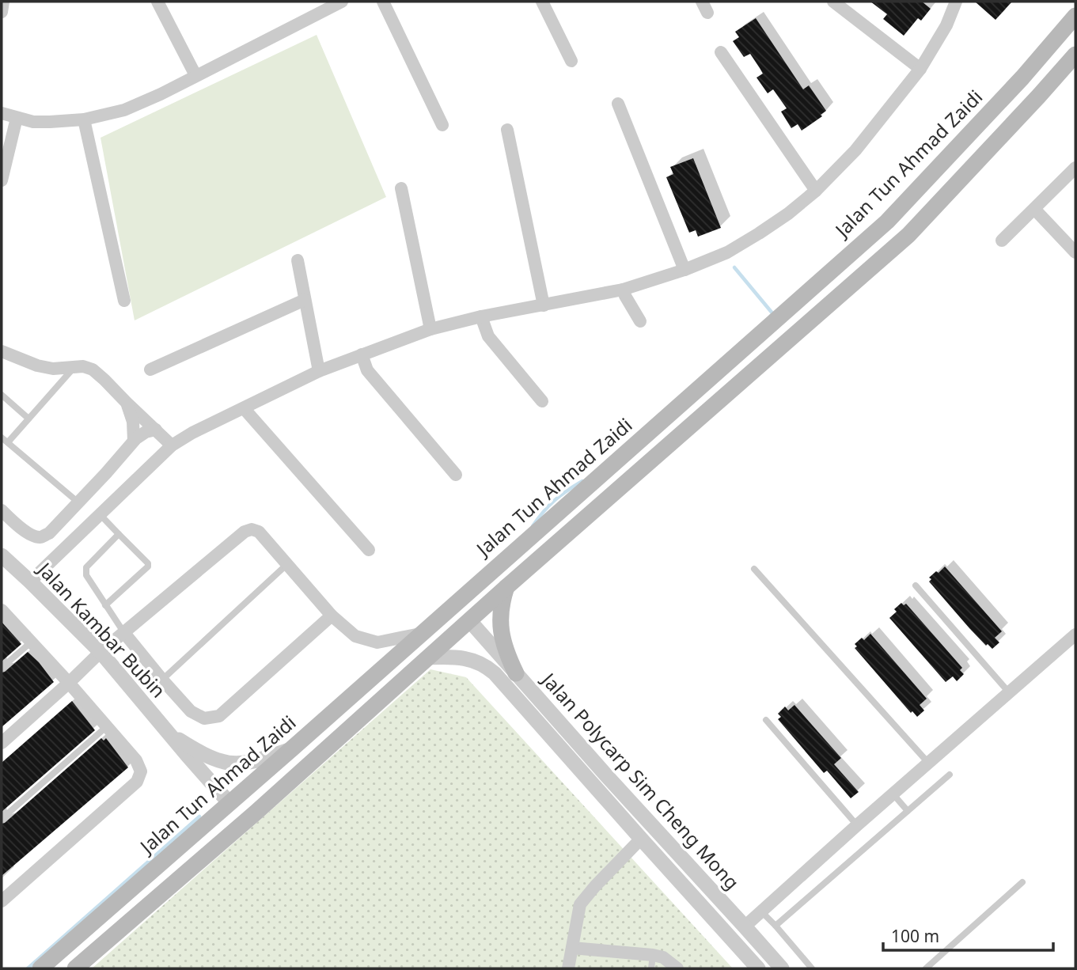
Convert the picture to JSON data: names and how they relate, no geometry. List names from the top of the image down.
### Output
{
  "streets": {
    "main road": ["Jalan Tun Ahmad Zaidi"],
    "street": ["Jalan Kambar Bubin", "Jalan Polycarp Sim Cheng Mong"]
  },
  "crossings": [
    ["Jalan Tun Ahmad Zaidi", "Jalan Kambar Bubin"]
  ],
  "scale_bar": "100 m"
}
